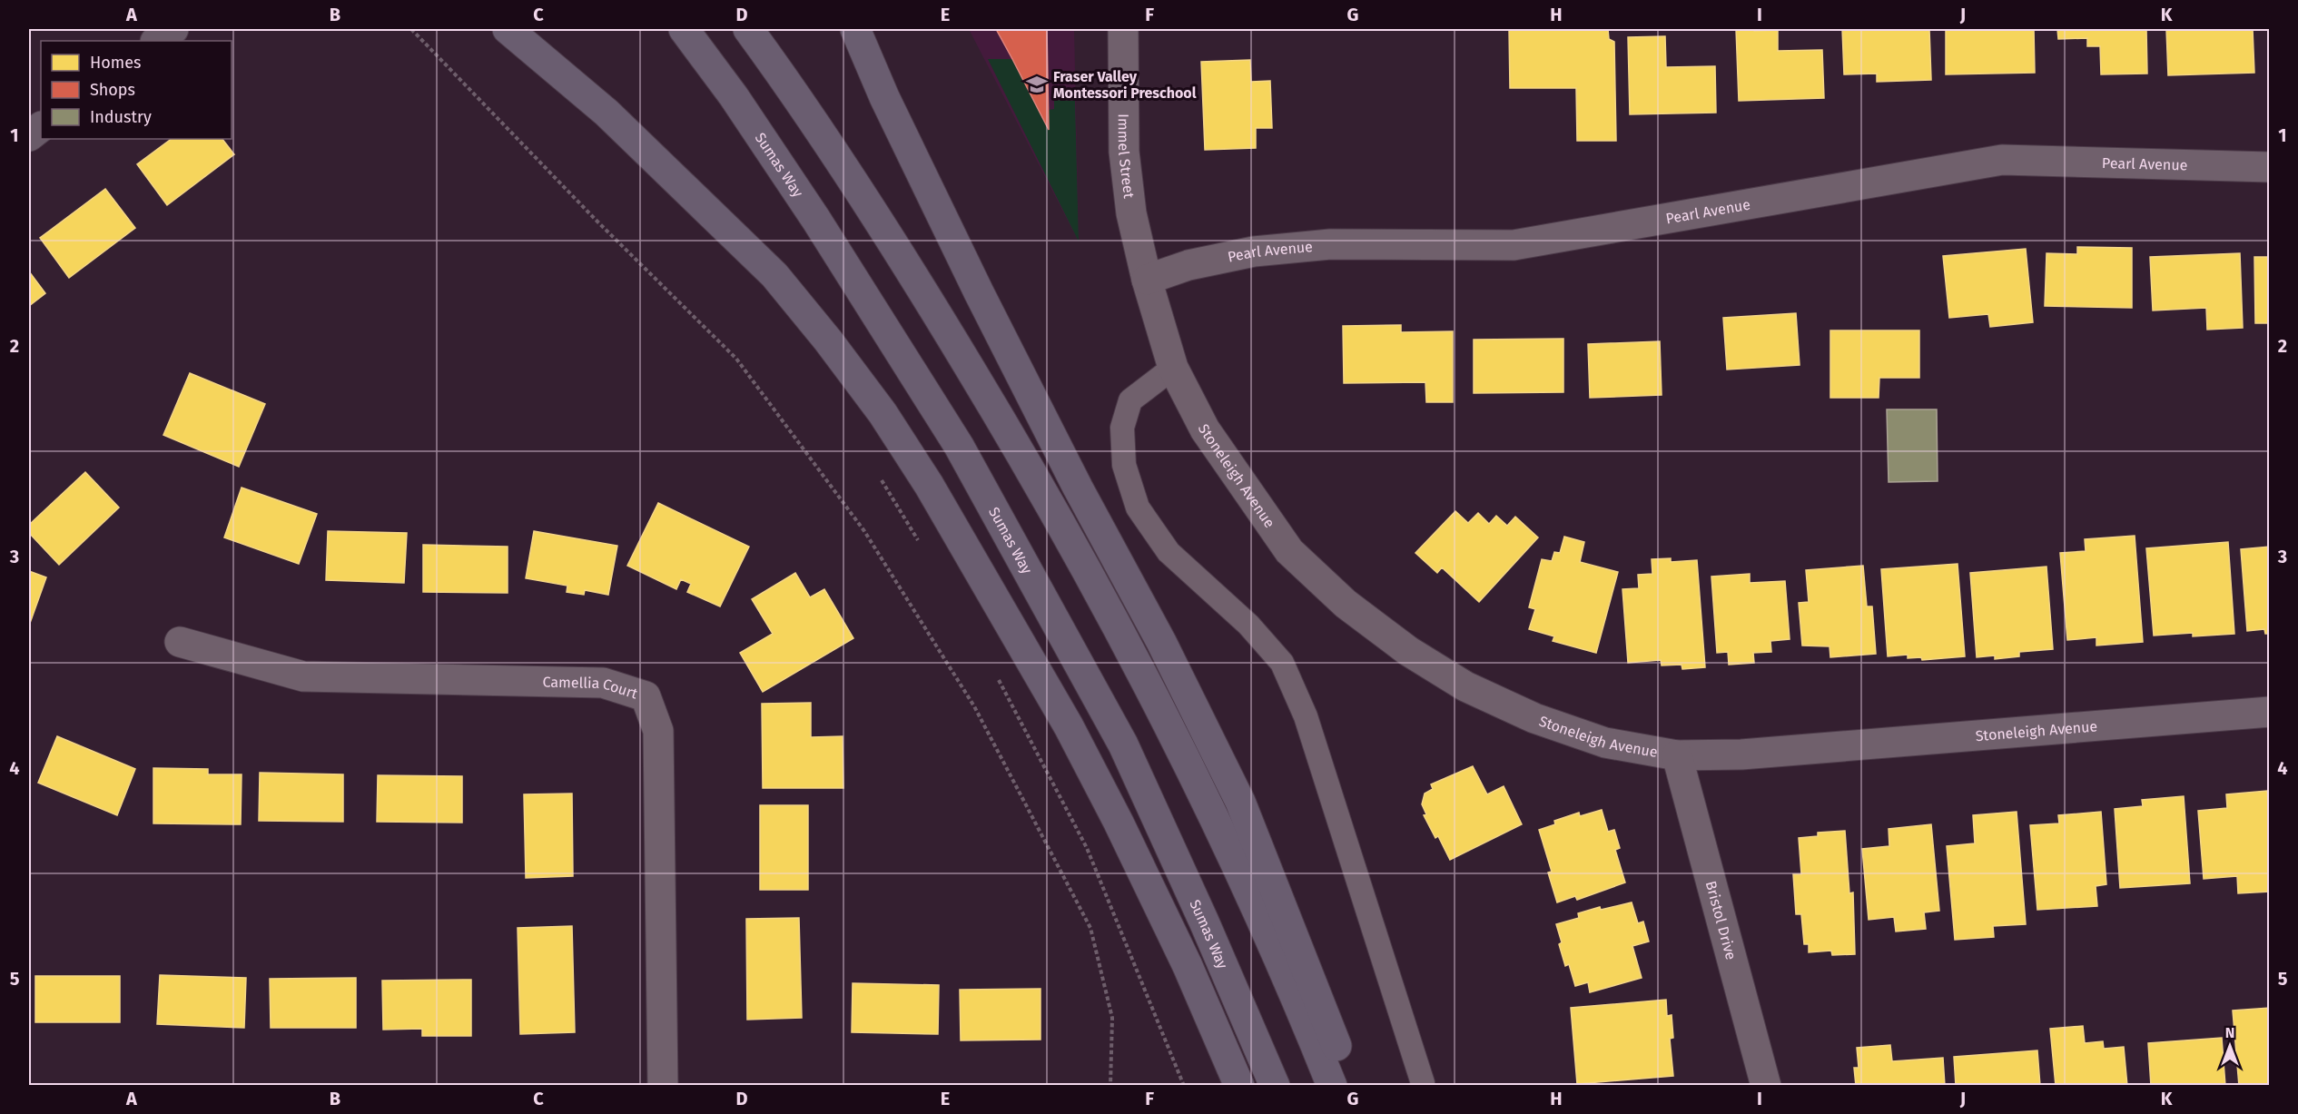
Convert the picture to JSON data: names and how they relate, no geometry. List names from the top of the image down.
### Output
{
  "streets": {
    "highway": ["Sumas Way"],
    "street": [
      "Immel Street",
      "Pearl Avenue",
      "Stoneleigh Avenue",
      "Camellia Court",
      "Bristol Drive"
    ]
  },
  "crossings": [
    ["Immel Street", "Pearl Avenue"],
    ["Immel Street", "Stoneleigh Avenue"],
    ["Pearl Avenue", "Stoneleigh Avenue"],
    ["Stoneleigh Avenue", "Bristol Drive"]
  ],
  "places": {
    "school or university": ["Fraser Valley Montessori Preschool"]
  },
  "legend": ["Homes", "Shops", "Industry"],
  "north": "top",
  "grid": {
    "columns": [
      "A",
      "B",
      "C",
      "D",
      "E",
      "F",
      "G",
      "H",
      "I",
      "J",
      "K"
    ],
    "rows": [
      "1",
      "2",
      "3",
      "4",
      "5"
    ]
  }
}
